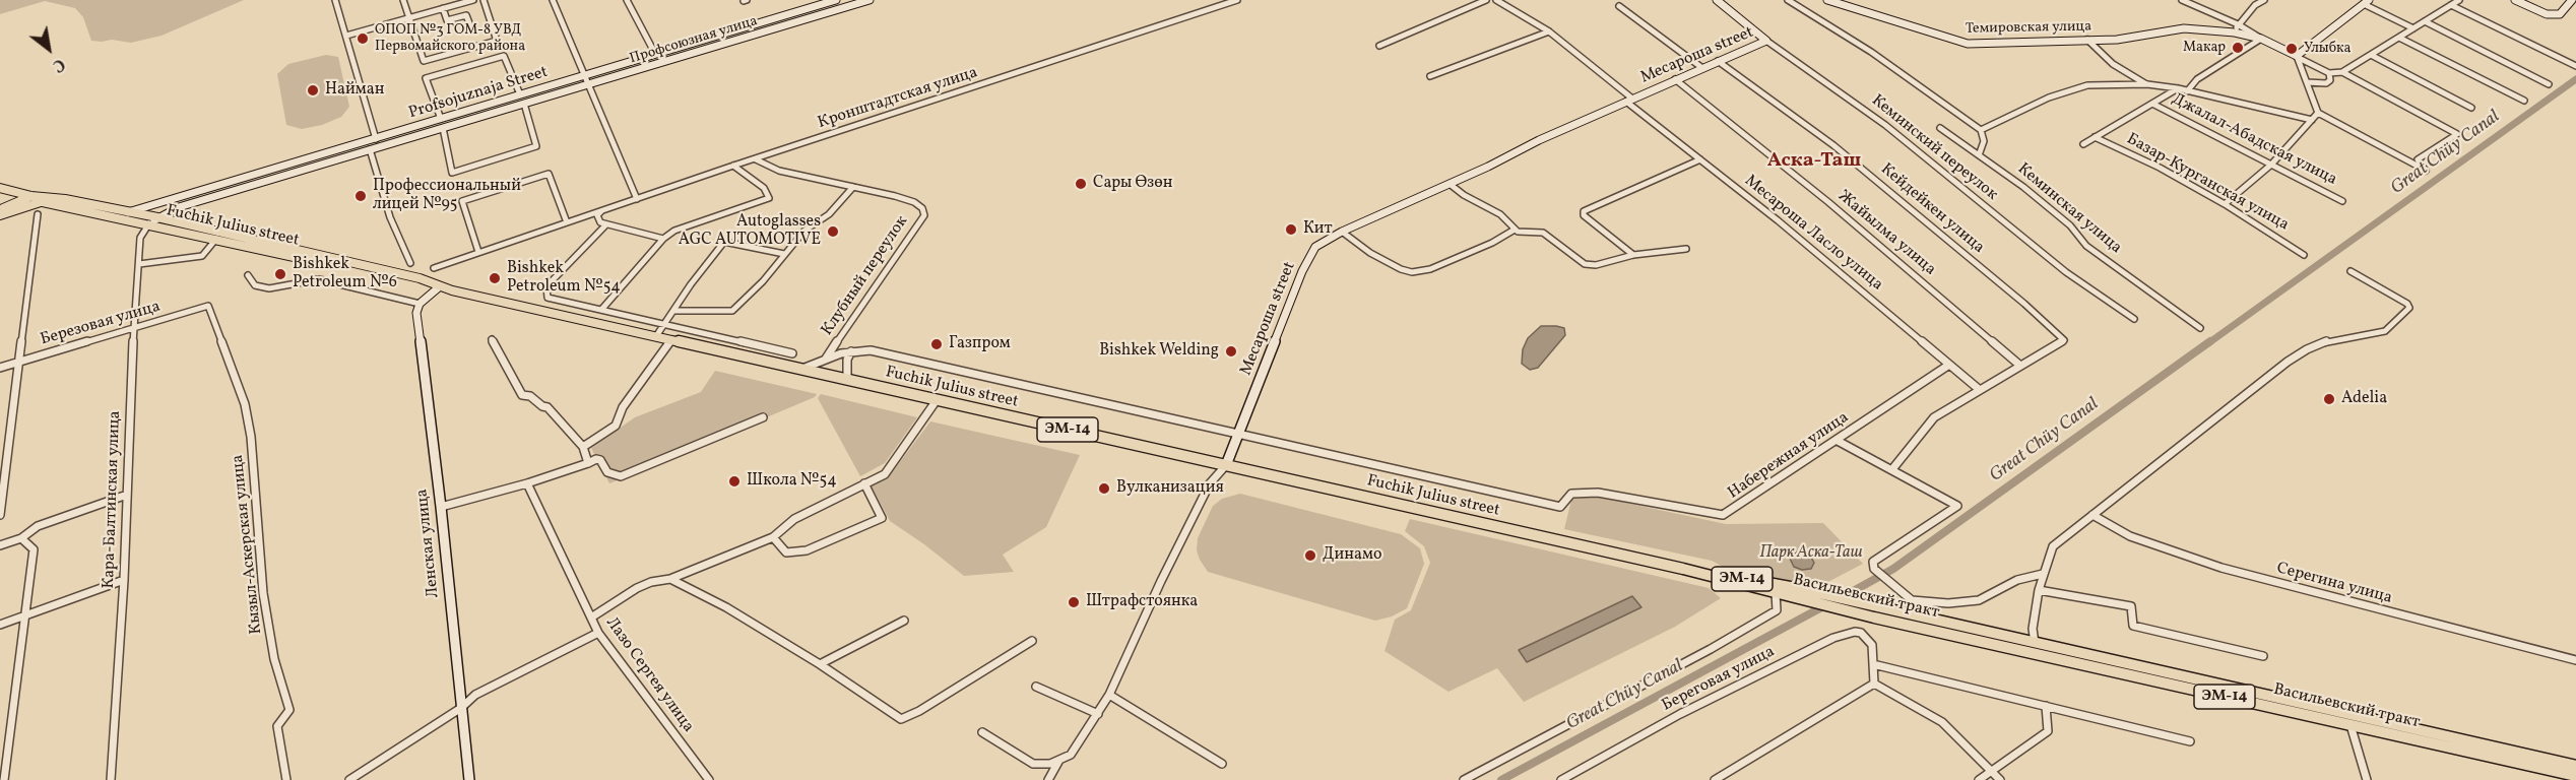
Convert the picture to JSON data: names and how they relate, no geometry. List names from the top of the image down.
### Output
{
  "streets": {
    "main road": ["Fuchik Julius street", "ЭМ-14", "Васильевский тракт"],
    "street": [
      "Темировская улица",
      "Профсоюзная улица",
      "Месароша street",
      "Profsojuznaja Street",
      "Кронштадтская улица",
      "Джалал-Абадская улица",
      "Кеминский переулок",
      "Базар-Курганская улица",
      "Кейдейкен улица",
      "Кеминская улица",
      "Месароша Ласло улица",
      "Жайылма улица",
      "Клубный переулок",
      "Березовая улица",
      "Набережная улица",
      "Кара-Балтинская улица",
      "Ленская улица",
      "Кызыл-Аскерская улица",
      "Серегина улица",
      "Лазо Сергея улица",
      "Береговая улица"
    ]
  },
  "crossings": [
    ["Профсоюзная улица", "Fuchik Julius street"],
    ["Профсоюзная улица", "Кара-Балтинская улица"],
    ["Месароша street", "Кеминский переулок"],
    ["Месароша street", "Кейдейкен улица"],
    ["Месароша street", "Fuchik Julius street"],
    ["Месароша street", "Месароша Ласло улица"],
    ["Месароша street", "Жайылма улица"],
    ["Месароша street", "Набережная улица"],
    ["Profsojuznaja Street", "Fuchik Julius street"],
    ["Кронштадтская улица", "Клубный переулок"],
    ["Кейдейкен улица", "Жайылма улица"],
    ["Fuchik Julius street", "Кара-Балтинская улица"],
    ["Fuchik Julius street", "Васильевский тракт"],
    ["Месароша Ласло улица", "Набережная улица"],
    ["Березовая улица", "Кара-Балтинская улица"],
    ["Березовая улица", "Кызыл-Аскерская улица"]
  ],
  "districts": ["Аска-Таш"],
  "water": ["Great Chüy Canal"],
  "parks": ["Парк Аска-Таш"],
  "places": [
    "ОПОП №3 ГОМ-8 УВД Первомайского района",
    "Макар",
    "Улыбка",
    "Найман",
    "Сары Өзөн",
    "Профессиональный лицей №95",
    "Кит",
    "Autoglasses AGC AUTOMOTIVE",
    "Bishkek Petroleum №6",
    "Bishkek Petroleum №54",
    "Газпром",
    "Bishkek Welding",
    "Adelia",
    "Школа №54",
    "Вулканизация",
    "Динамо",
    "Штрафстоянка"
  ],
  "north": "bottom right"
}
